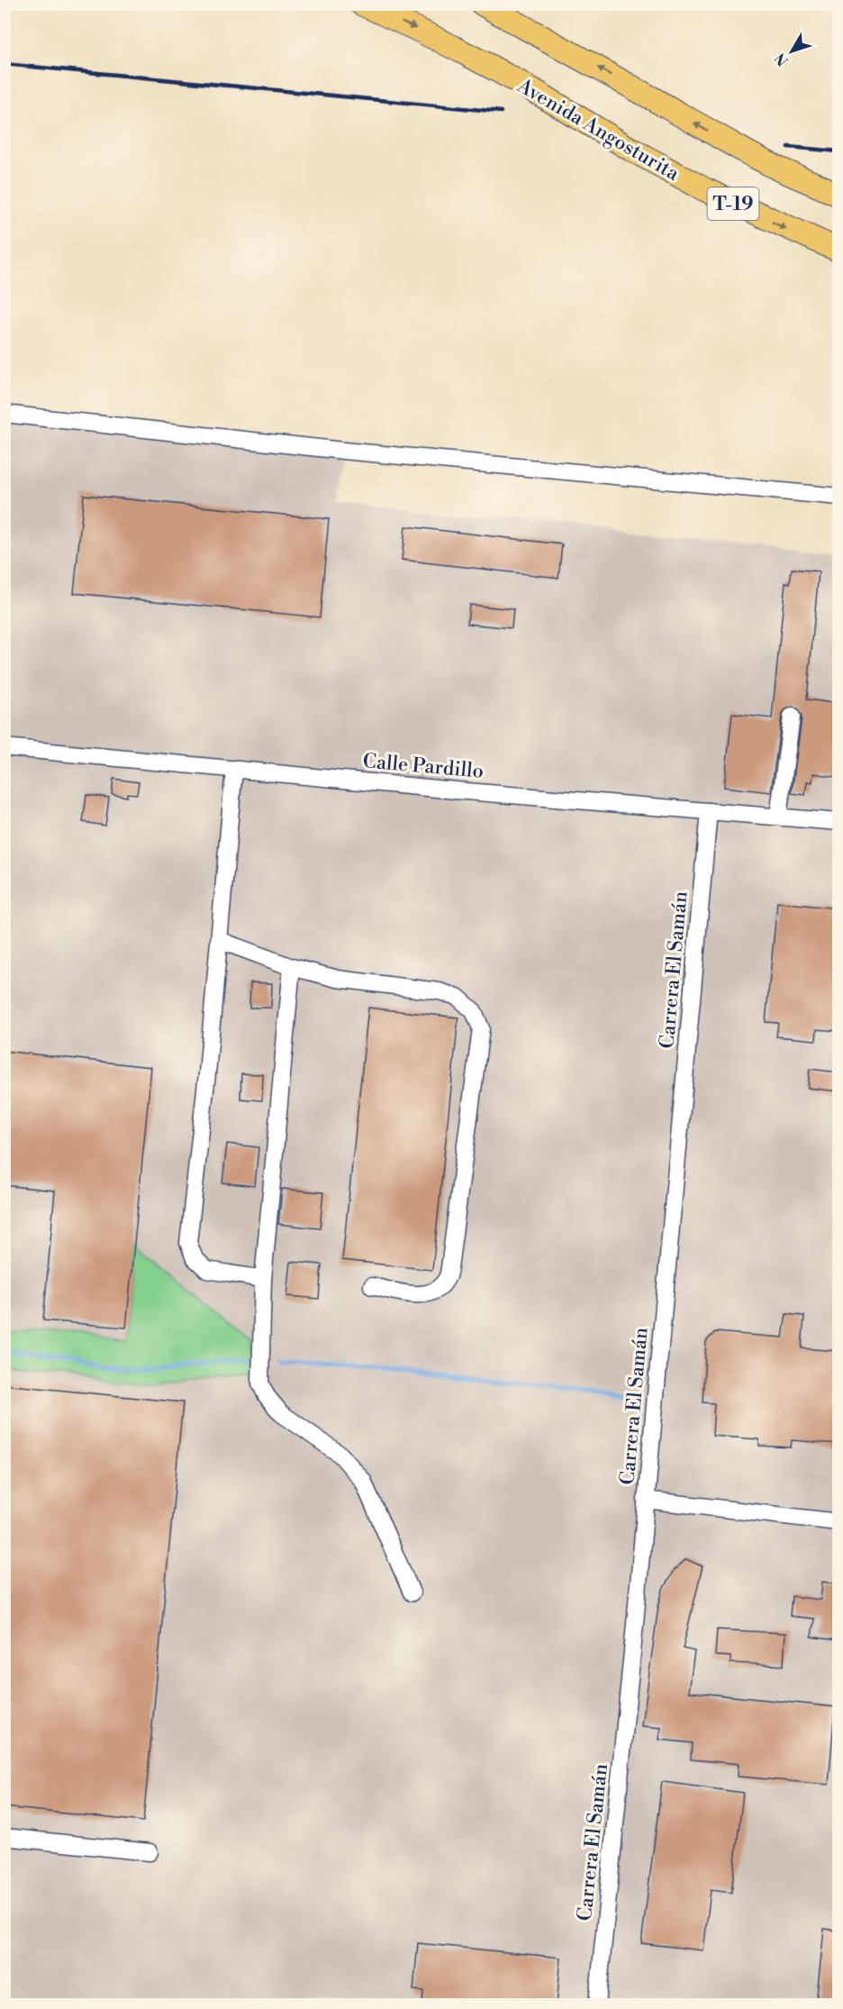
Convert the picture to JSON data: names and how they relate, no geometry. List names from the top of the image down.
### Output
{
  "streets": {
    "highway": ["Avenida Angosturita", "T-19"],
    "street": ["Calle Pardillo", "Carrera El Samán"]
  },
  "crossings": [
    ["Calle Pardillo", "Carrera El Samán"]
  ],
  "north": "bottom left"
}
